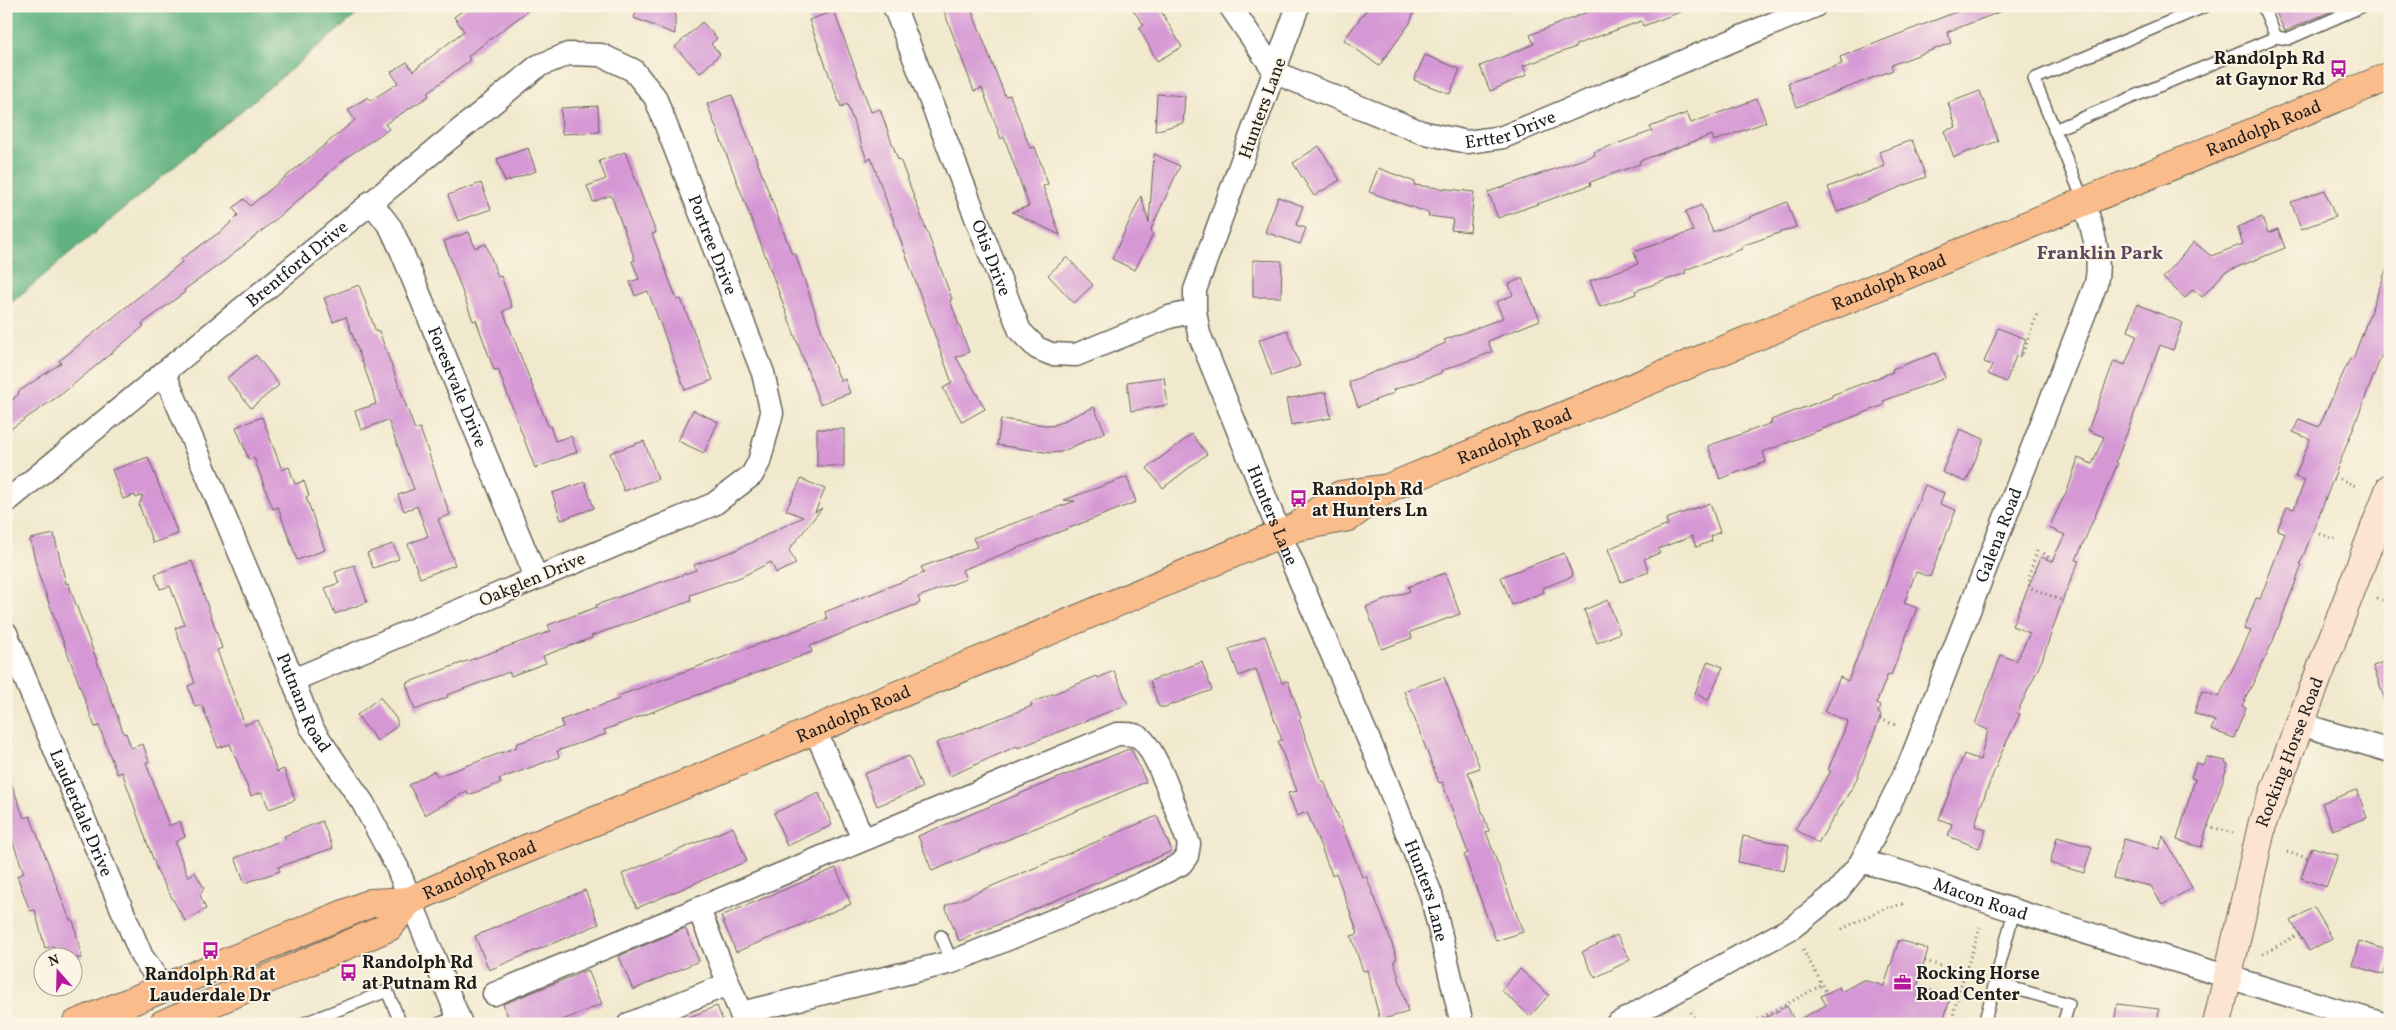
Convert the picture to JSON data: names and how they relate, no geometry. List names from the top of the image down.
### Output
{
  "streets": {
    "main road": ["Randolph Road"],
    "street": [
      "Hunters Lane",
      "Ertter Drive",
      "Portree Drive",
      "Otis Drive",
      "Brentford Drive",
      "Forestvale Drive",
      "Galena Road",
      "Oakglen Drive",
      "Putnam Road",
      "Rocking Horse Road",
      "Lauderdale Drive",
      "Macon Road"
    ]
  },
  "crossings": [
    ["Hunters Lane", "Ertter Drive"],
    ["Hunters Lane", "Randolph Road"],
    ["Hunters Lane", "Otis Drive"],
    ["Randolph Road", "Galena Road"],
    ["Randolph Road", "Putnam Road"],
    ["Randolph Road", "Lauderdale Drive"],
    ["Portree Drive", "Brentford Drive"],
    ["Portree Drive", "Oakglen Drive"],
    ["Brentford Drive", "Forestvale Drive"],
    ["Brentford Drive", "Putnam Road"],
    ["Forestvale Drive", "Oakglen Drive"],
    ["Galena Road", "Macon Road"],
    ["Oakglen Drive", "Putnam Road"],
    ["Rocking Horse Road", "Macon Road"]
  ],
  "districts": ["Franklin Park"],
  "places": {
    "bus stop": [
      "Randolph Rd at Gaynor Rd",
      "Randolph Rd at Hunters Ln",
      "Randolph Rd at Lauderdale Dr",
      "Randolph Rd at Putnam Rd"
    ],
    "office": ["Rocking Horse Road Center"]
  },
  "north": "top"
}
